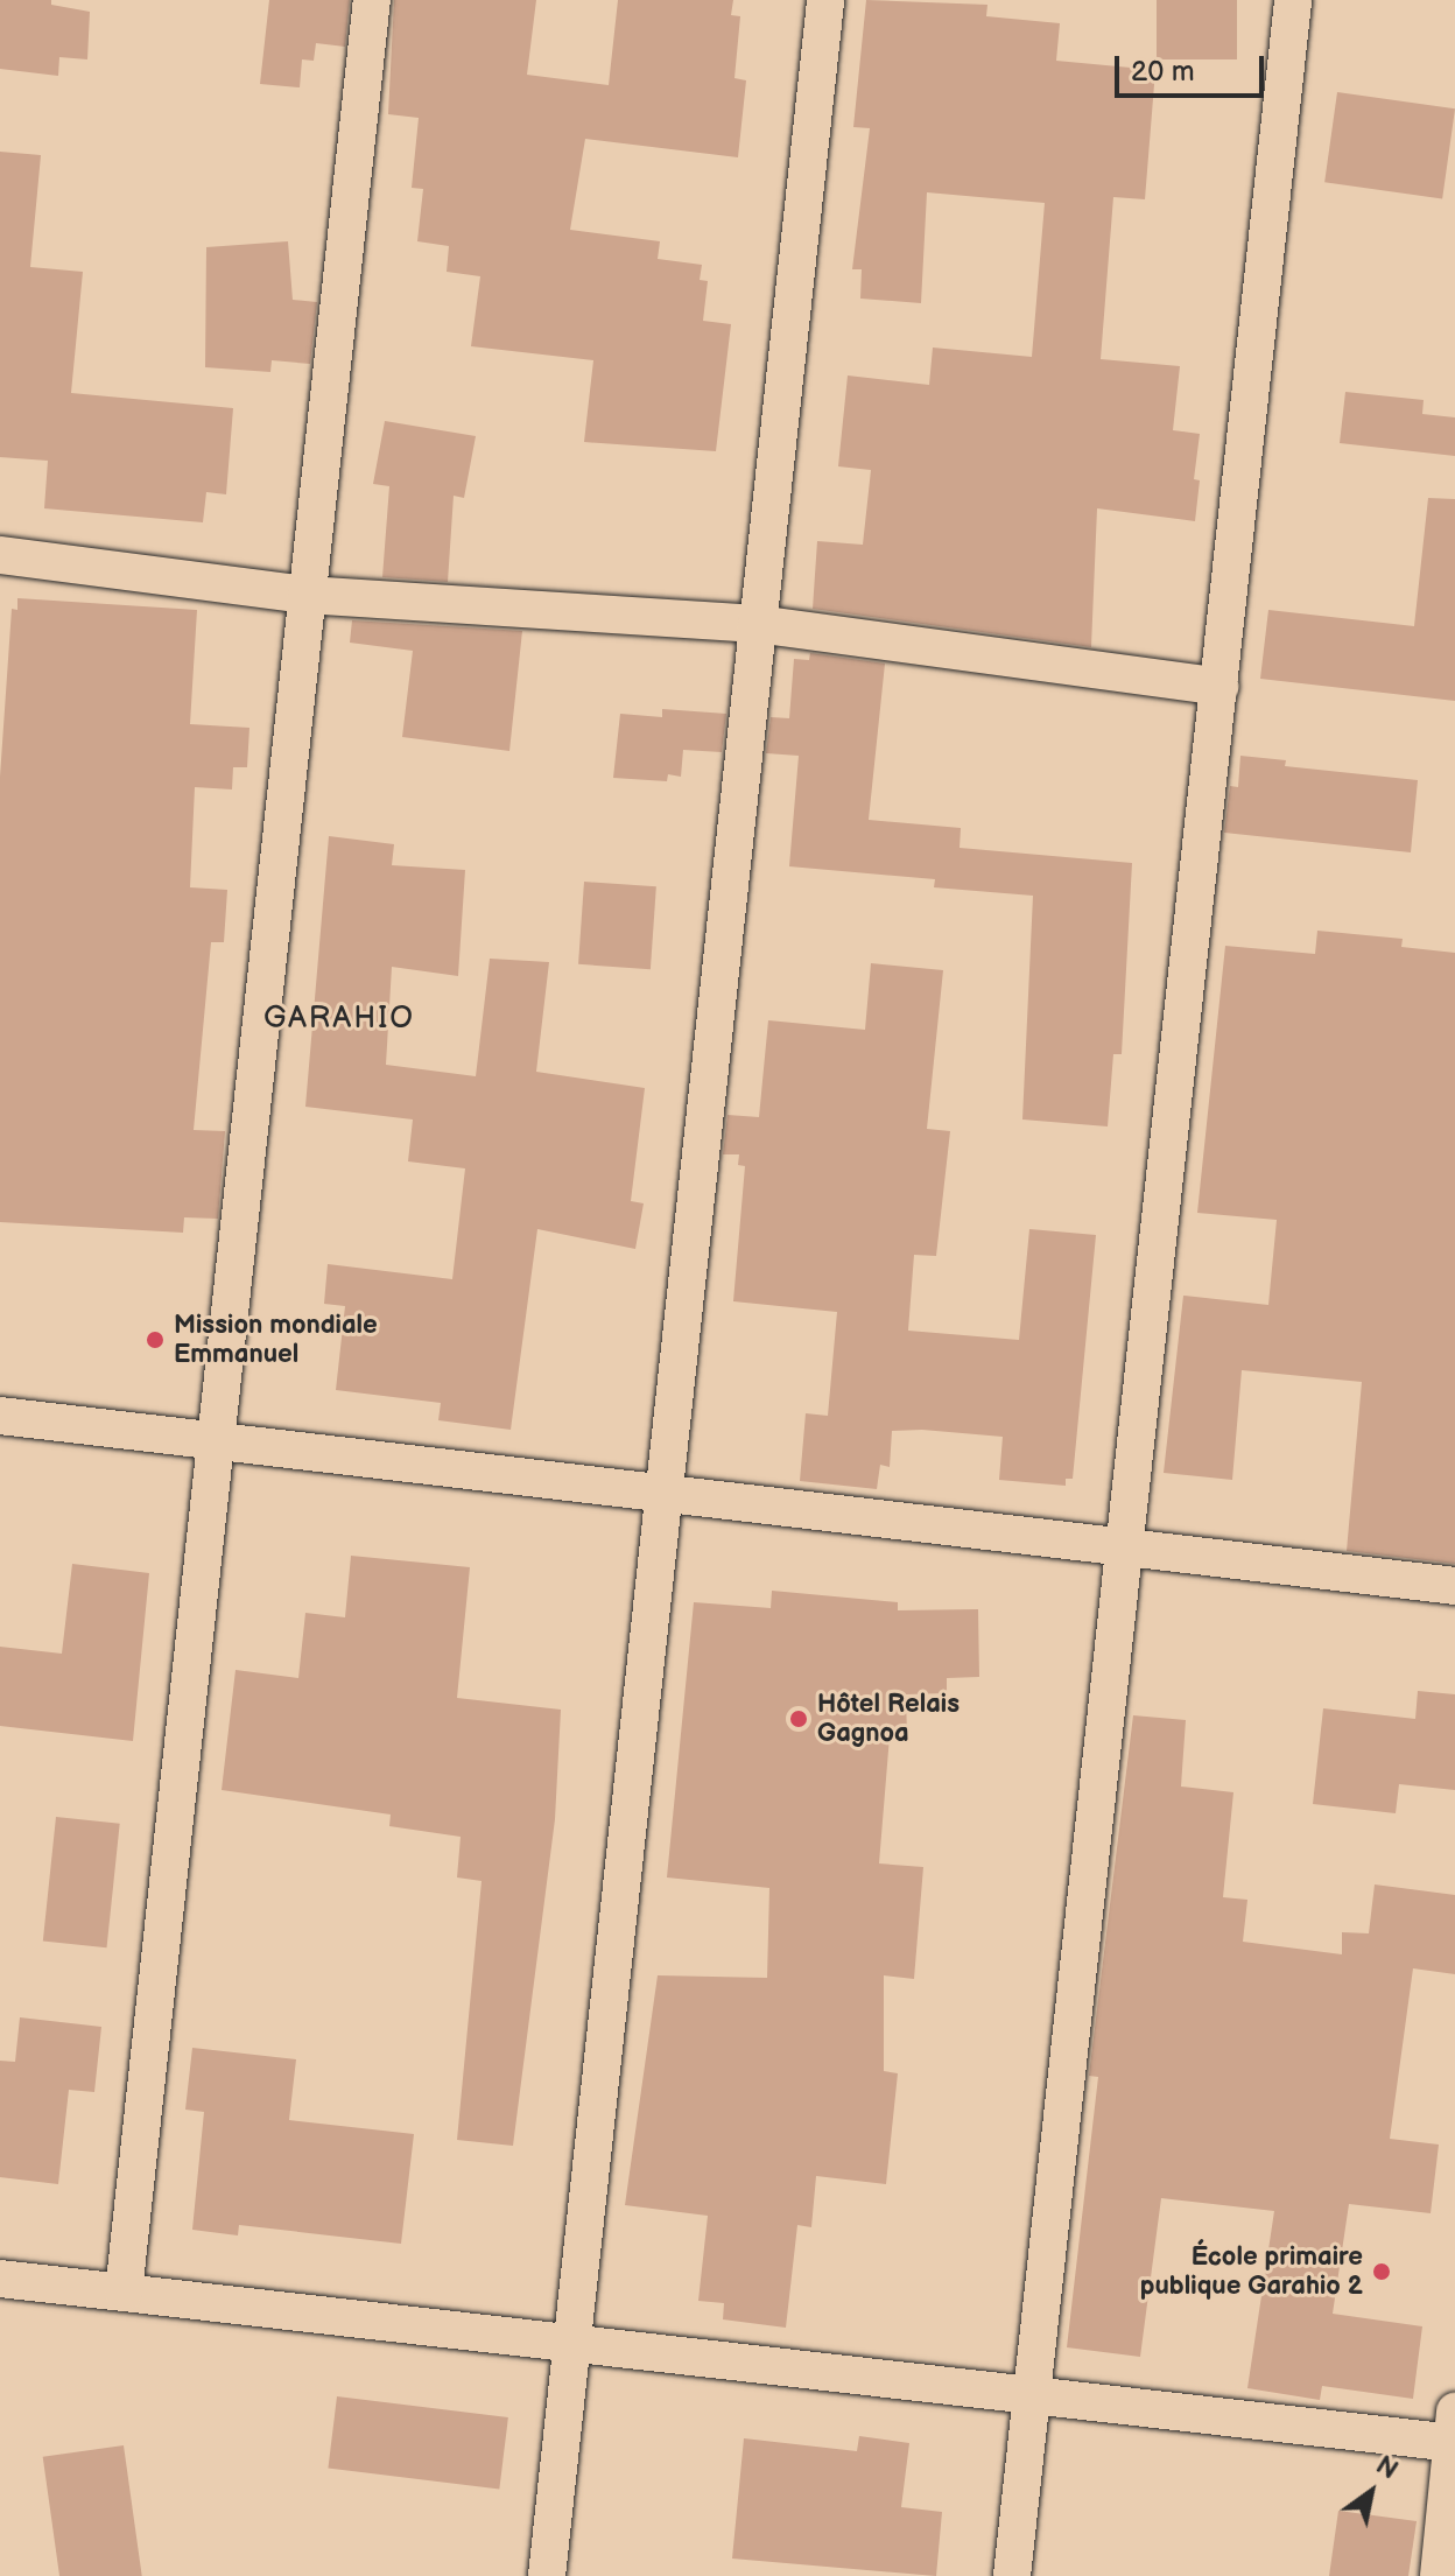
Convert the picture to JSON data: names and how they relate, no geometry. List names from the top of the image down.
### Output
{
  "districts": ["GARAHIO"],
  "places": ["Mission mondiale Emmanuel", "Hôtel Relais Gagnoa", "École primaire publique Garahio 2"],
  "scale_bar": "20 m",
  "north": "top right"
}
